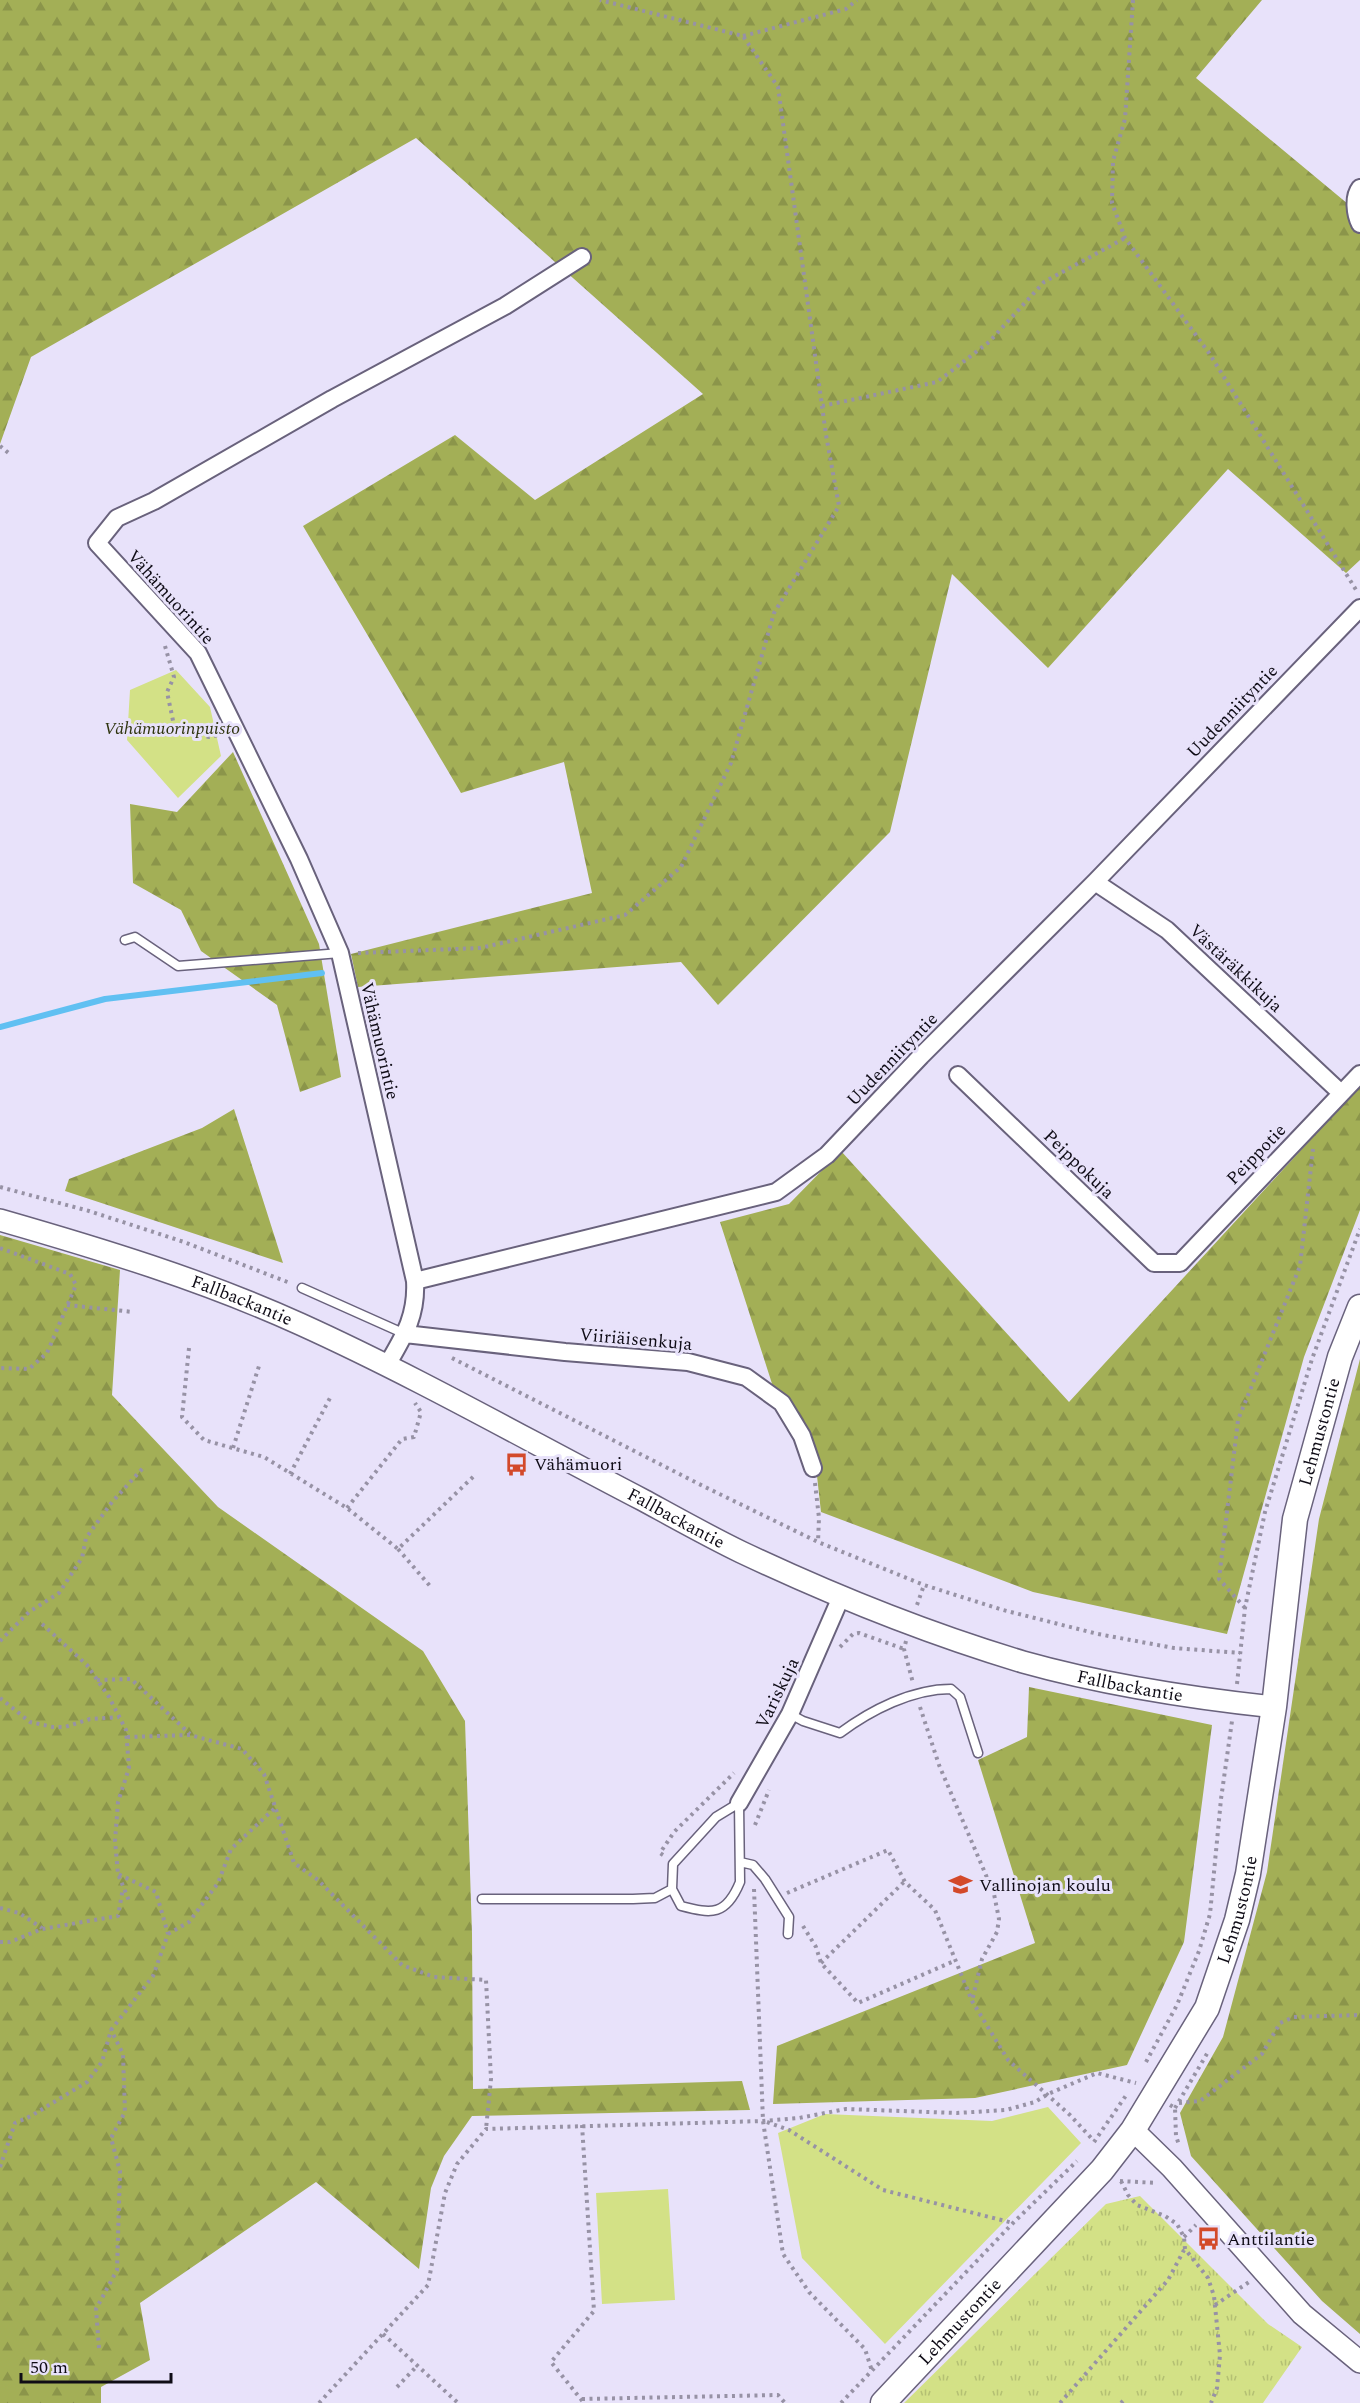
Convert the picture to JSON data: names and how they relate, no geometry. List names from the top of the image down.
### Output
{
  "streets": {
    "main road": ["Lehmustontie"],
    "street": [
      "Vähämuorintie",
      "Uudenniityntie",
      "Västäräkkikuja",
      "Peippotie",
      "Peippokuja",
      "Fallbackantie",
      "Viiriäisenkuja",
      "Variskuja"
    ]
  },
  "crossings": [
    ["Vähämuorintie", "Uudenniityntie"],
    ["Uudenniityntie", "Västäräkkikuja"],
    ["Västäräkkikuja", "Peippotie"],
    ["Peippotie", "Peippokuja"],
    ["Fallbackantie", "Lehmustontie"],
    ["Fallbackantie", "Variskuja"]
  ],
  "parks": ["Vähämuorinpuisto"],
  "places": {
    "bus stop": ["Vähämuori", "Anttilantie"],
    "school or university": ["Vallinojan koulu"]
  },
  "scale_bar": "50 m"
}
